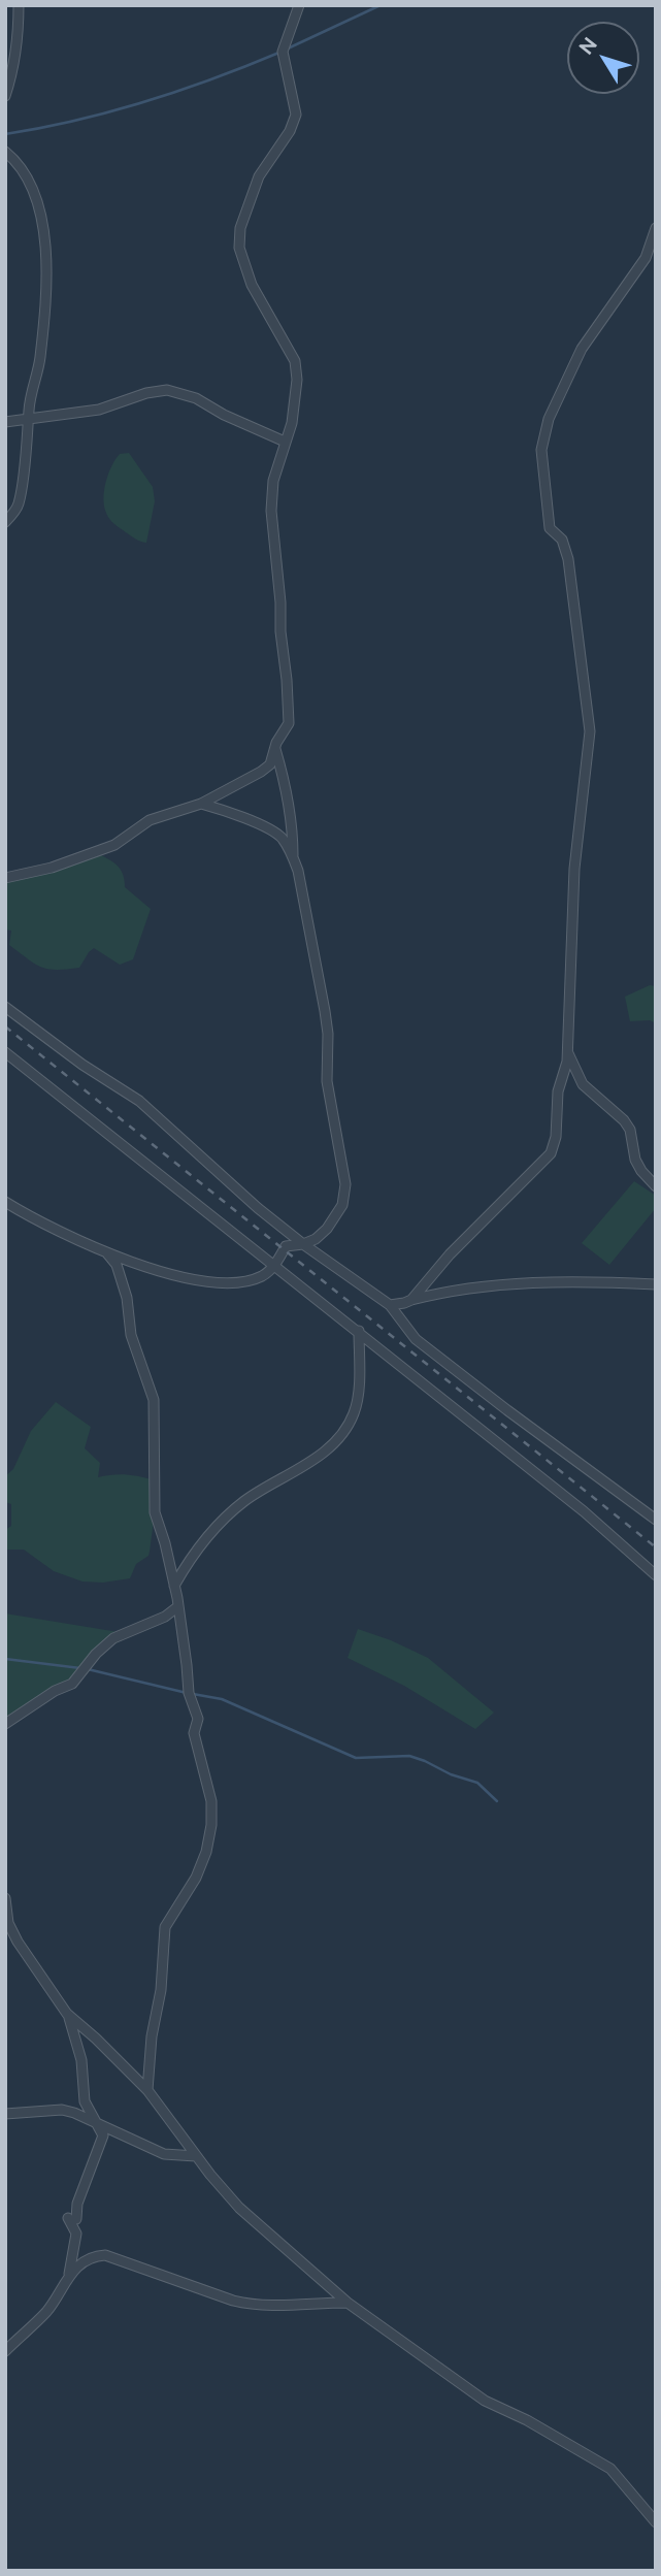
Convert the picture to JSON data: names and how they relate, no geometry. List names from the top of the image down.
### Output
{
  "north": "top left"
}
